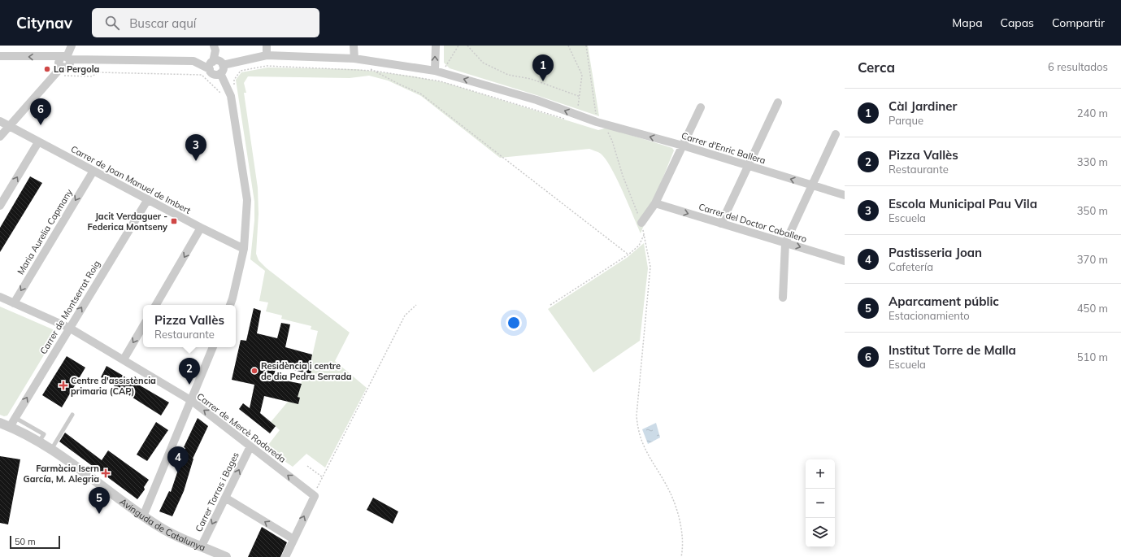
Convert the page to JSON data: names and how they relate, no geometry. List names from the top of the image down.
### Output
{
  "streets": {
    "street": [
      "Carrer d'Enric Ballera",
      "Carrer de Joan Manuel de Imbert",
      "Carrer del Doctor Caballero",
      "Maria Aurelia Capmany",
      "Carrer de Montserrat Roig",
      "Carrer de Mercè Rodoreda",
      "Carrer Torras i Bages",
      "Avinguda de Catalunya"
    ]
  },
  "crossings": [
    ["Carrer de Joan Manuel de Imbert", "Maria Aurelia Capmany"],
    ["Carrer de Joan Manuel de Imbert", "Carrer de Montserrat Roig"],
    ["Maria Aurelia Capmany", "Carrer de Mercè Rodoreda"],
    ["Carrer de Montserrat Roig", "Carrer de Mercè Rodoreda"],
    ["Carrer de Montserrat Roig", "Avinguda de Catalunya"],
    ["Carrer de Mercè Rodoreda", "Carrer Torras i Bages"],
    ["Carrer Torras i Bages", "Avinguda de Catalunya"]
  ],
  "one_way": ["Carrer d'Enric Ballera", "Carrer del Doctor Caballero"],
  "places": {
    "other": ["La Pergola", "Residència i centre de dia Pedra Serrada"],
    "transit": ["Jacit Verdaguer - Federica Montseny"],
    "health": ["Centre d'assistència primaria (CAP)", "Farmàcia Isern García, M. Alegria"]
  },
  "scale_bar": "50 m",
  "page": {
    "header": "Citynav",
    "search": "Buscar aquí",
    "nav": ["Mapa", "Capas", "Compartir"],
    "heading": ["Cerca", "6 resultados"],
    "pins": [
      "1",
      "6",
      "3",
      "2",
      "4",
      "5"
    ],
    "list": [
      {
        "mark": "1",
        "name": "Càl Jardiner",
        "note": "Parque",
        "value": "240 m"
      },
      {
        "mark": "2",
        "name": "Pizza Vallès",
        "note": "Restaurante",
        "value": "330 m"
      },
      {
        "mark": "3",
        "name": "Escola Municipal Pau Vila",
        "note": "Escuela",
        "value": "350 m"
      },
      {
        "mark": "4",
        "name": "Pastisseria Joan",
        "note": "Cafetería",
        "value": "370 m"
      },
      {
        "mark": "5",
        "name": "Aparcament públic",
        "note": "Estacionamiento",
        "value": "450 m"
      },
      {
        "mark": "6",
        "name": "Institut Torre de Malla",
        "note": "Escuela",
        "value": "510 m"
      }
    ],
    "popup": ["Pizza Vallès", "Restaurante"],
    "map_buttons": ["+", "−"],
    "scale": "50 m"
  }
}
